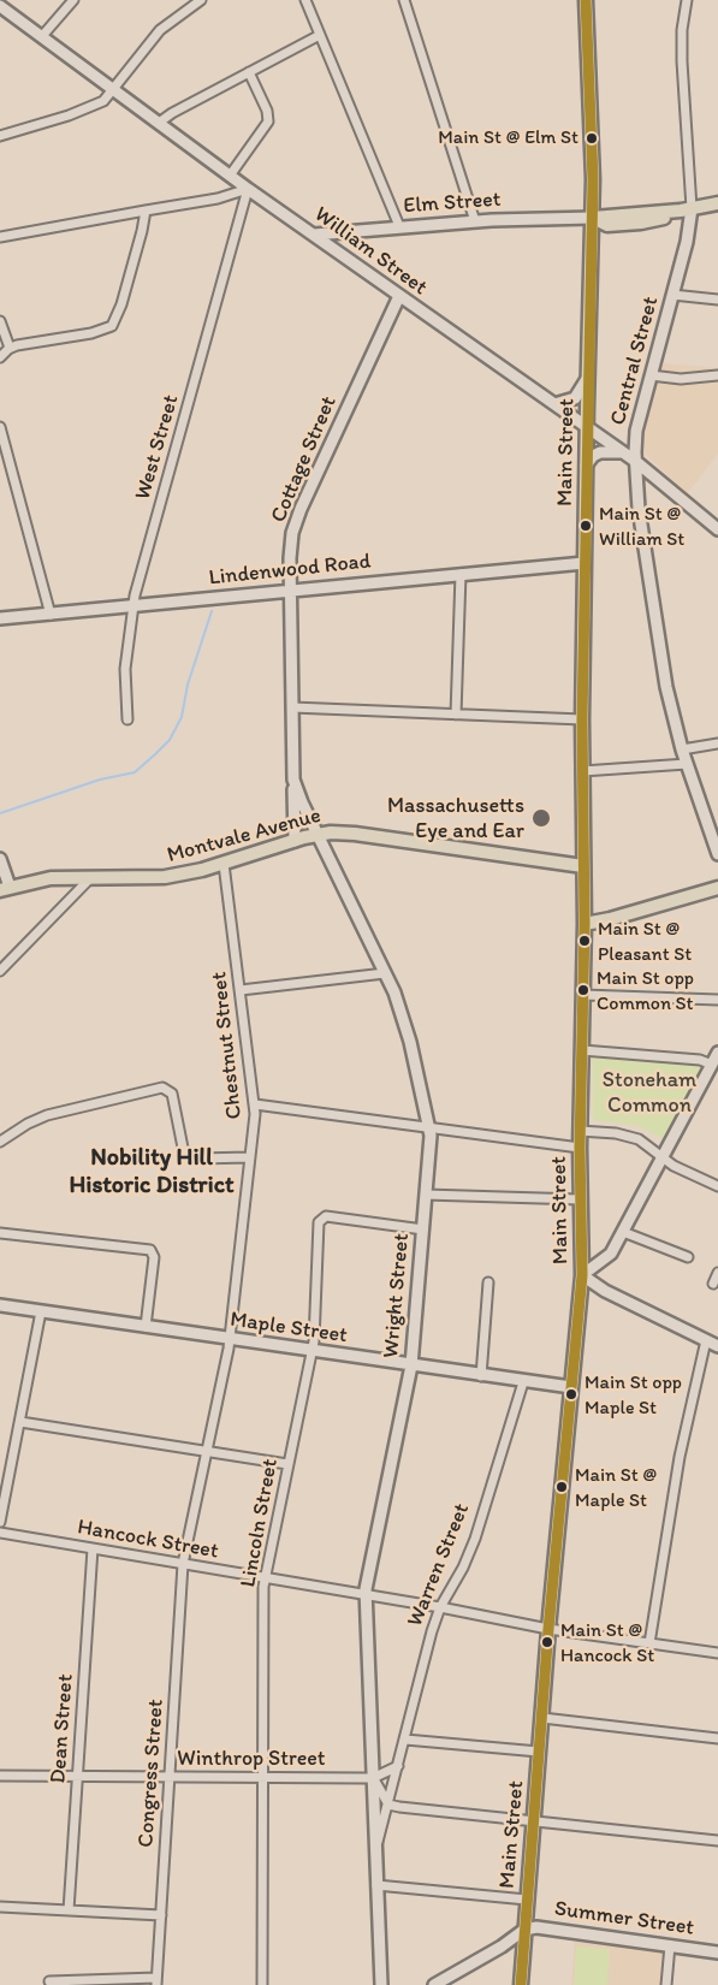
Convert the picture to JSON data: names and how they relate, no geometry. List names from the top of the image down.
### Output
{
  "streets": {
    "main road": ["Elm Street", "Main Street", "Montvale Avenue"],
    "street": [
      "William Street",
      "Central Street",
      "West Street",
      "Cottage Street",
      "Lindenwood Road",
      "Chestnut Street",
      "Wright Street",
      "Maple Street",
      "Lincoln Street",
      "Hancock Street",
      "Warren Street",
      "Dean Street",
      "Winthrop Street",
      "Congress Street",
      "Summer Street"
    ]
  },
  "crossings": [
    ["Elm Street", "William Street"],
    ["Elm Street", "Central Street"],
    ["Elm Street", "Main Street"],
    ["William Street", "Central Street"],
    ["William Street", "West Street"],
    ["William Street", "Main Street"],
    ["William Street", "Cottage Street"],
    ["West Street", "Lindenwood Road"],
    ["Main Street", "Lindenwood Road"],
    ["Main Street", "Montvale Avenue"],
    ["Main Street", "Maple Street"],
    ["Main Street", "Hancock Street"],
    ["Main Street", "Summer Street"],
    ["Cottage Street", "Lindenwood Road"],
    ["Cottage Street", "Montvale Avenue"],
    ["Cottage Street", "Wright Street"],
    ["Montvale Avenue", "Chestnut Street"],
    ["Montvale Avenue", "Wright Street"],
    ["Chestnut Street", "Maple Street"],
    ["Chestnut Street", "Hancock Street"],
    ["Chestnut Street", "Congress Street"],
    ["Wright Street", "Maple Street"],
    ["Wright Street", "Lincoln Street"],
    ["Wright Street", "Hancock Street"],
    ["Wright Street", "Warren Street"],
    ["Wright Street", "Winthrop Street"],
    ["Maple Street", "Lincoln Street"],
    ["Maple Street", "Warren Street"],
    ["Lincoln Street", "Hancock Street"],
    ["Lincoln Street", "Winthrop Street"],
    ["Hancock Street", "Warren Street"],
    ["Hancock Street", "Dean Street"],
    ["Hancock Street", "Congress Street"],
    ["Warren Street", "Winthrop Street"],
    ["Dean Street", "Winthrop Street"],
    ["Winthrop Street", "Congress Street"]
  ],
  "districts": ["Nobility Hill Historic District"],
  "parks": ["Stoneham Common"],
  "places": [
    "Main St @ Elm St",
    "Main St @ William St",
    "Massachusetts Eye and Ear",
    "Main St @ Pleasant St",
    "Main St opp Common St",
    "Main St opp Maple St",
    "Main St @ Maple St",
    "Main St @ Hancock St"
  ]
}
